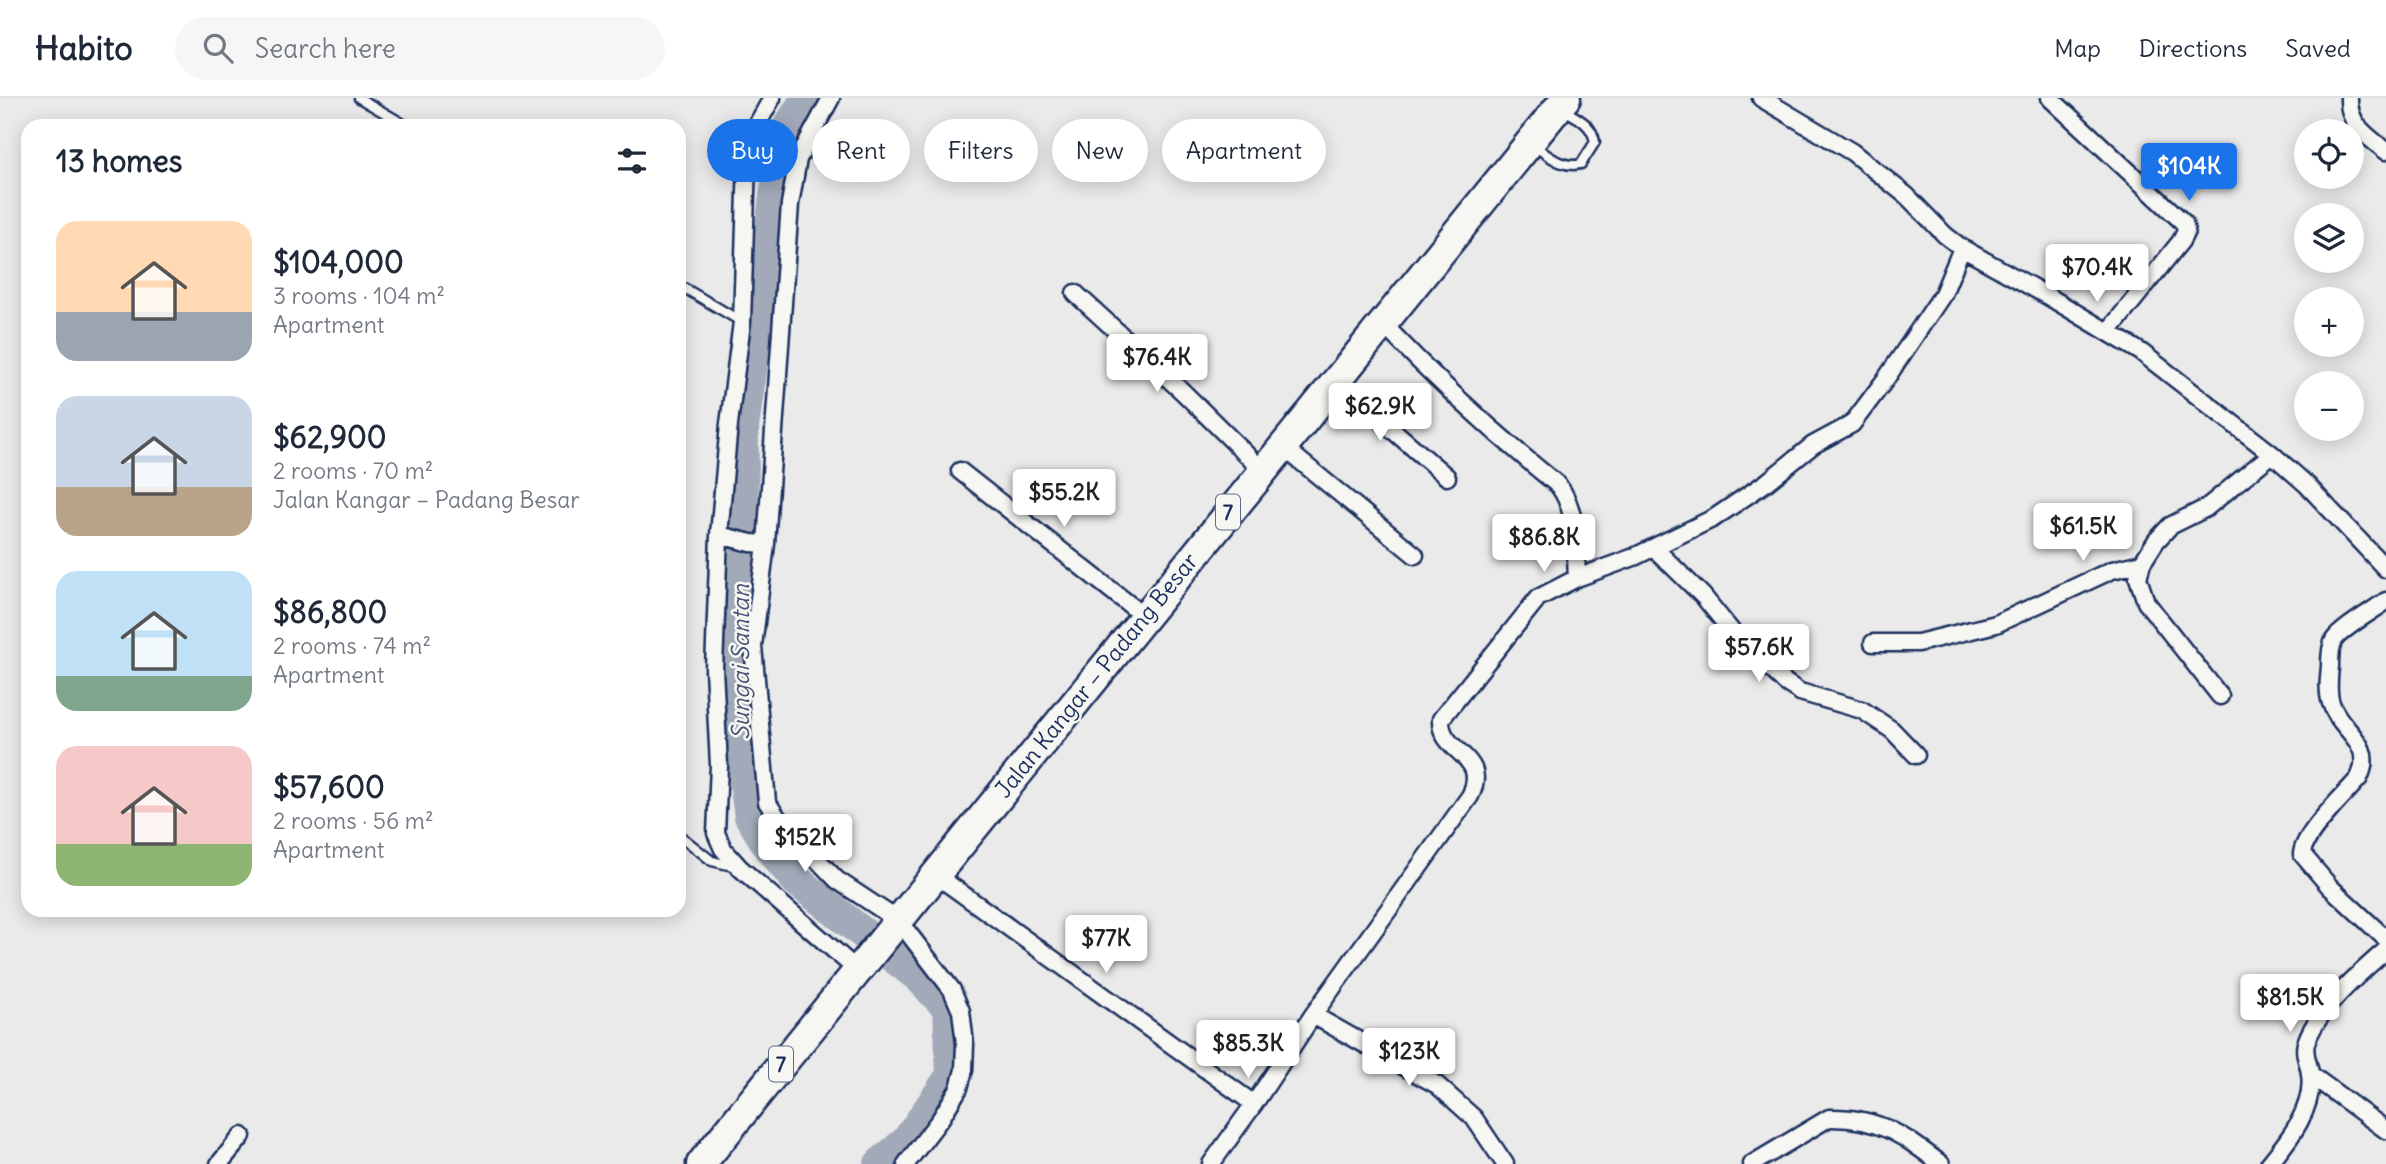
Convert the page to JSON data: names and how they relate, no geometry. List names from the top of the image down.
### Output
{
  "streets": {
    "highway": ["7", "Jalan Kangar – Padang Besar"]
  },
  "crossings": [
    ["7", "Jalan Kangar – Padang Besar"]
  ],
  "water": ["Sungai Santan"],
  "page": {
    "header": "Habito",
    "search": "Search here",
    "nav": ["Map", "Directions", "Saved"],
    "map_buttons": ["+", "−"],
    "chip": [
      "Buy",
      "Rent",
      "Filters",
      "New",
      "Apartment"
    ],
    "heading": "13 homes",
    "price": [
      "$104K",
      "$70.4K",
      "$76.4K",
      "$62.9K",
      "$55.2K",
      "$61.5K",
      "$86.8K",
      "$57.6K",
      "$152K",
      "$77K",
      "$81.5K",
      "$85.3K",
      "$123K"
    ],
    "list": [
      {
        "name": "$104,000",
        "note": "3 rooms · 104 m² · Apartment"
      },
      {
        "name": "$62,900",
        "note": "2 rooms · 70 m² · Jalan Kangar – Padang Besar"
      },
      {
        "name": "$86,800",
        "note": "2 rooms · 74 m² · Apartment"
      },
      {
        "name": "$57,600",
        "note": "2 rooms · 56 m² · Apartment"
      }
    ]
  }
}
